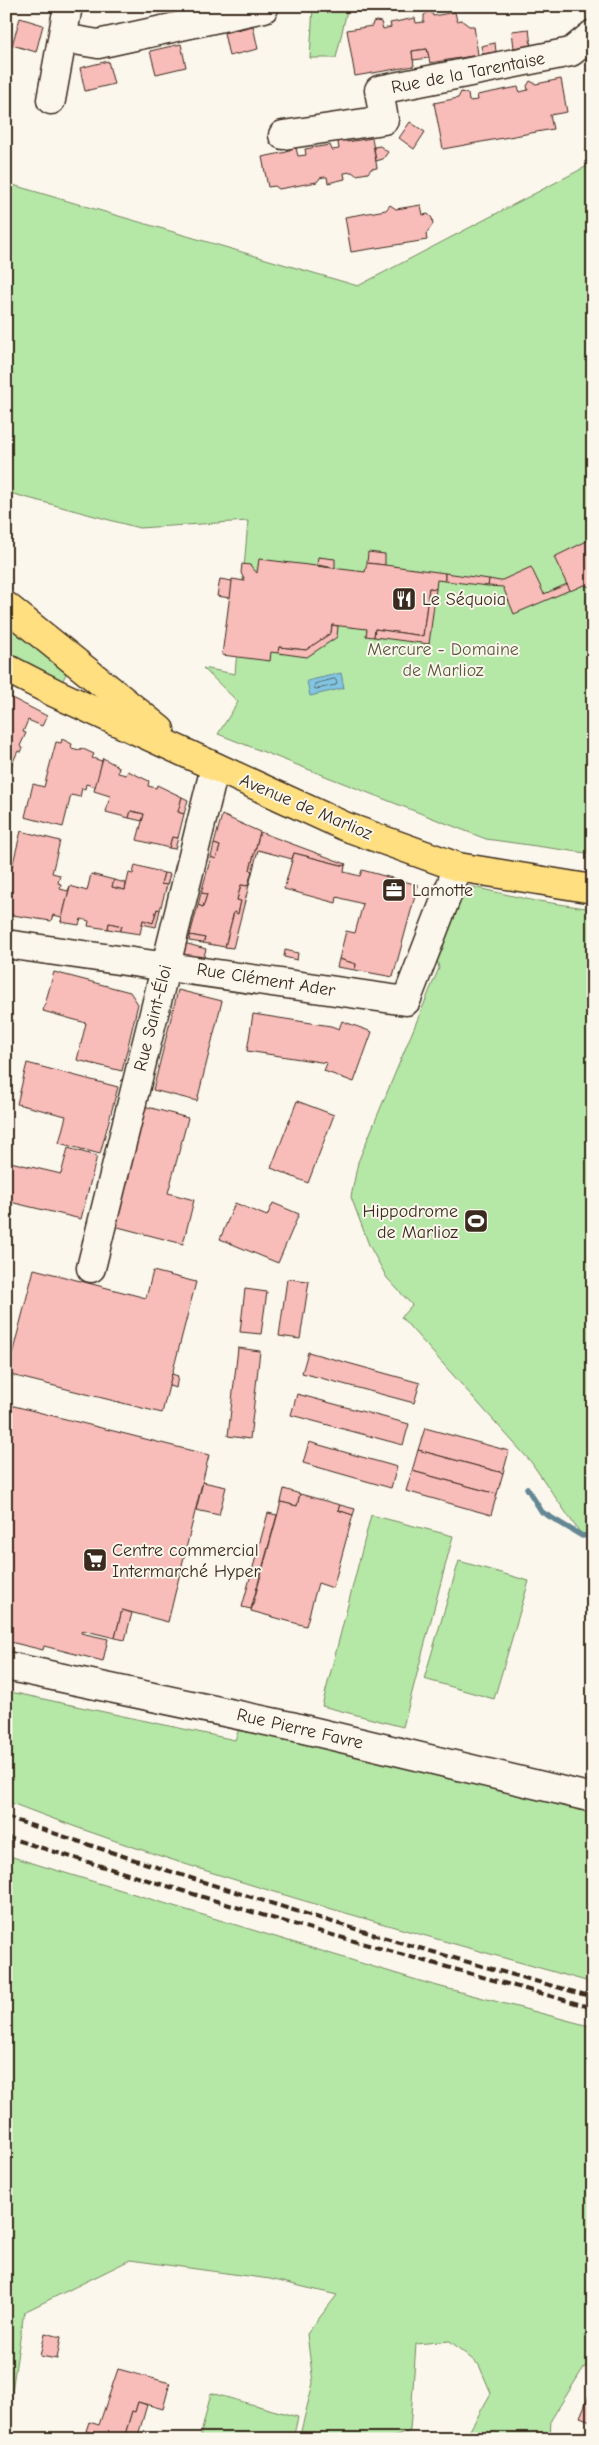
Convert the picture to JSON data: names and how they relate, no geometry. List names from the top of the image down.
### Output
{
  "streets": {
    "main road": ["Avenue de Marlioz"],
    "street": [
      "Rue de la Tarentaise",
      "Rue Clément Ader",
      "Rue Saint-Éloi",
      "Rue Pierre Favre"
    ]
  },
  "crossings": [
    ["Avenue de Marlioz", "Rue Clément Ader"],
    ["Avenue de Marlioz", "Rue Saint-Éloi"],
    ["Rue Clément Ader", "Rue Saint-Éloi"]
  ],
  "parks": ["Mercure - Domaine de Marlioz"],
  "places": {
    "restaurant": ["Le Séquoia"],
    "office": ["Lamotte"],
    "sports": ["Hippodrome de Marlioz"],
    "supermarket": ["Centre commercial Intermarché Hyper"]
  }
}
